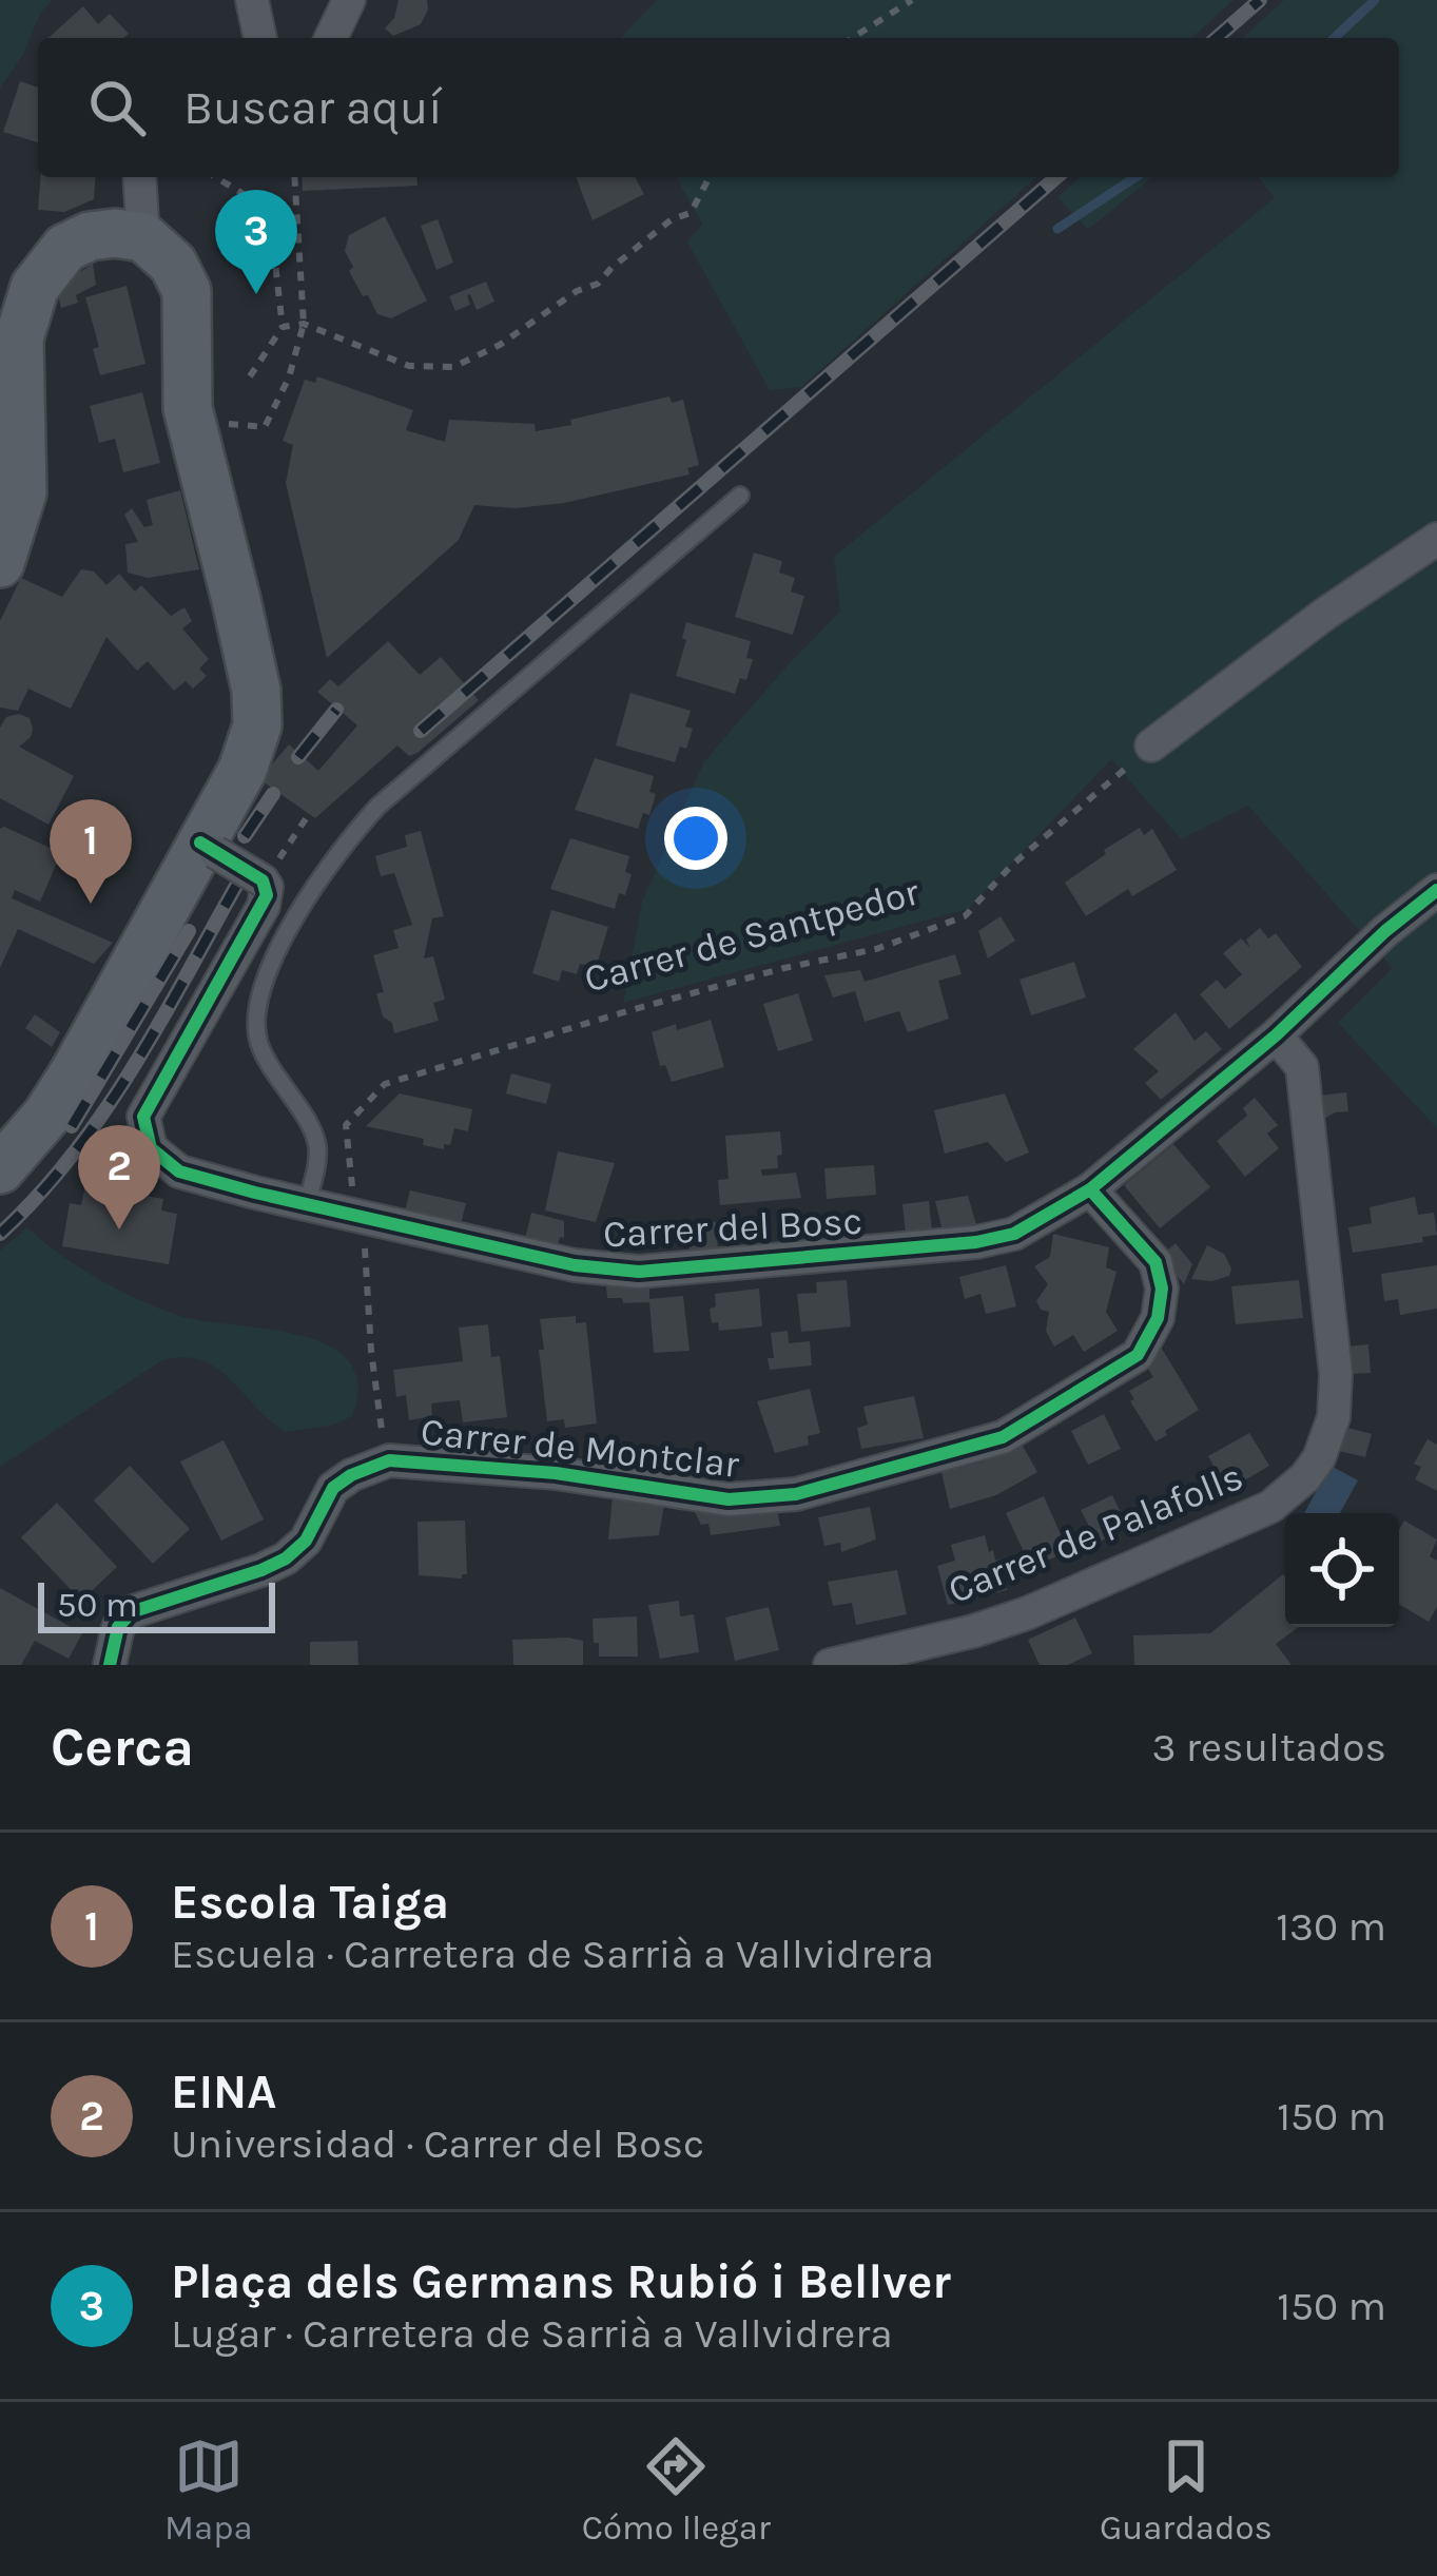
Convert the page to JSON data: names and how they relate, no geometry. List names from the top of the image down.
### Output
{
  "streets": {
    "street": ["Carrer del Bosc", "Carrer de Montclar", "Carrer de Palafolls"],
    "path": ["Carrer de Santpedor"]
  },
  "crossings": [
    ["Carrer del Bosc", "Carrer de Montclar"],
    ["Carrer del Bosc", "Carrer de Palafolls"]
  ],
  "scale_bar": "50 m",
  "page": {
    "search": "Buscar aquí",
    "pins": ["3", "1", "2"],
    "scale": "50 m",
    "heading": ["Cerca", "3 resultados"],
    "list": [
      {
        "mark": "1",
        "name": "Escola Taiga",
        "note": "Escuela · Carretera de Sarrià a Vallvidrera",
        "value": "130 m"
      },
      {
        "mark": "2",
        "name": "EINA",
        "note": "Universidad · Carrer del Bosc",
        "value": "150 m"
      },
      {
        "mark": "3",
        "name": "Plaça dels Germans Rubió i Bellver",
        "note": "Lugar · Carretera de Sarrià a Vallvidrera",
        "value": "150 m"
      }
    ],
    "nav": ["Mapa", "Cómo llegar", "Guardados"]
  }
}
